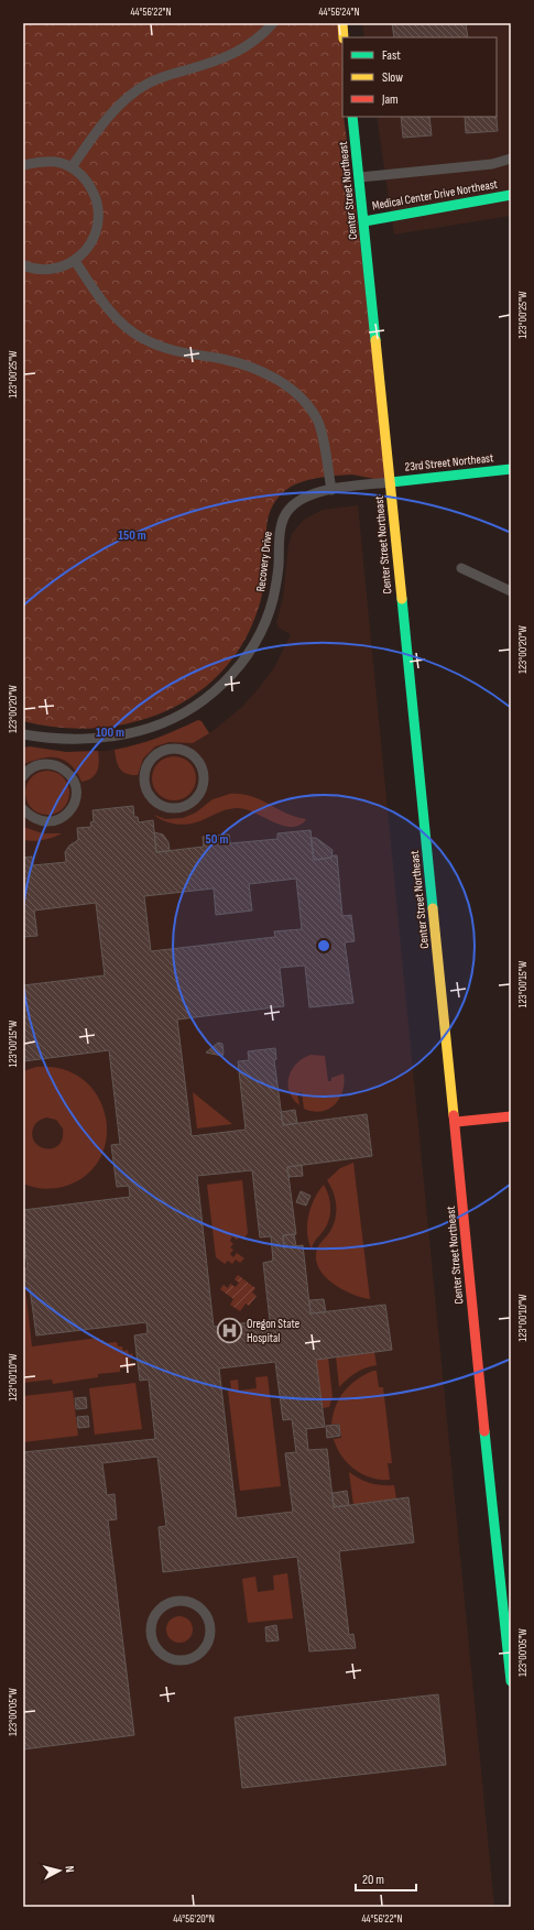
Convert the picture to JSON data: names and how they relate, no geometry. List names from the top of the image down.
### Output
{
  "streets": {
    "main road": ["Center Street Northeast", "Medical Center Drive Northeast", "23rd Street Northeast"],
    "lane": ["Recovery Drive"]
  },
  "crossings": [
    ["Center Street Northeast", "Medical Center Drive Northeast"],
    ["Center Street Northeast", "23rd Street Northeast"],
    ["Center Street Northeast", "Recovery Drive"],
    ["23rd Street Northeast", "Recovery Drive"]
  ],
  "places": {
    "hospital": ["Oregon State Hospital"]
  },
  "legend": ["Fast", "Slow", "Jam"],
  "scale_bar": "20 m",
  "north": "right",
  "coordinates": [
    "44°56'22\"N",
    "44°56'24\"N",
    "123°00'25\"W",
    "123°00'20\"W",
    "123°00'15\"W",
    "123°00'10\"W",
    "123°00'05\"W",
    "44°56'20\"N"
  ],
  "rings": ["150 m", "100 m", "50 m"]
}
